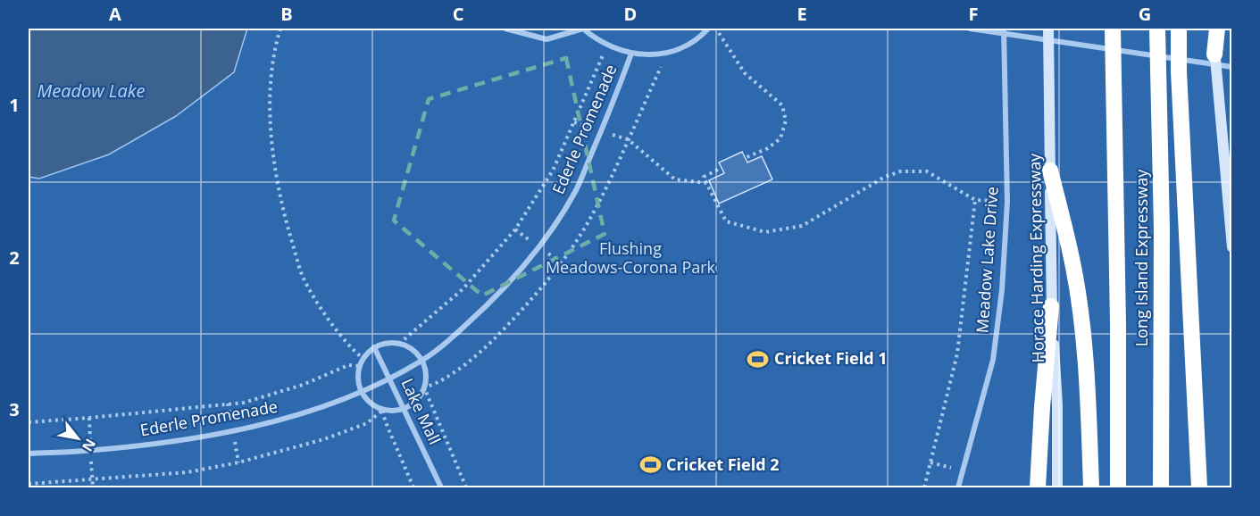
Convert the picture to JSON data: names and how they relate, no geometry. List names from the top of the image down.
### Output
{
  "streets": {
    "highway": ["Long Island Expressway"],
    "main road": ["Horace Harding Expressway"],
    "street": ["Ederle Promenade", "Meadow Lake Drive", "Lake Mall"]
  },
  "crossings": [
    ["Ederle Promenade", "Lake Mall"]
  ],
  "water": ["Meadow Lake"],
  "parks": ["Flushing Meadows-Corona Park"],
  "places": {
    "sports": ["Cricket Field 1", "Cricket Field 2"]
  },
  "north": "bottom right",
  "grid": {
    "columns": [
      "A",
      "B",
      "C",
      "D",
      "E",
      "F",
      "G"
    ],
    "rows": ["1", "2", "3"]
  }
}
